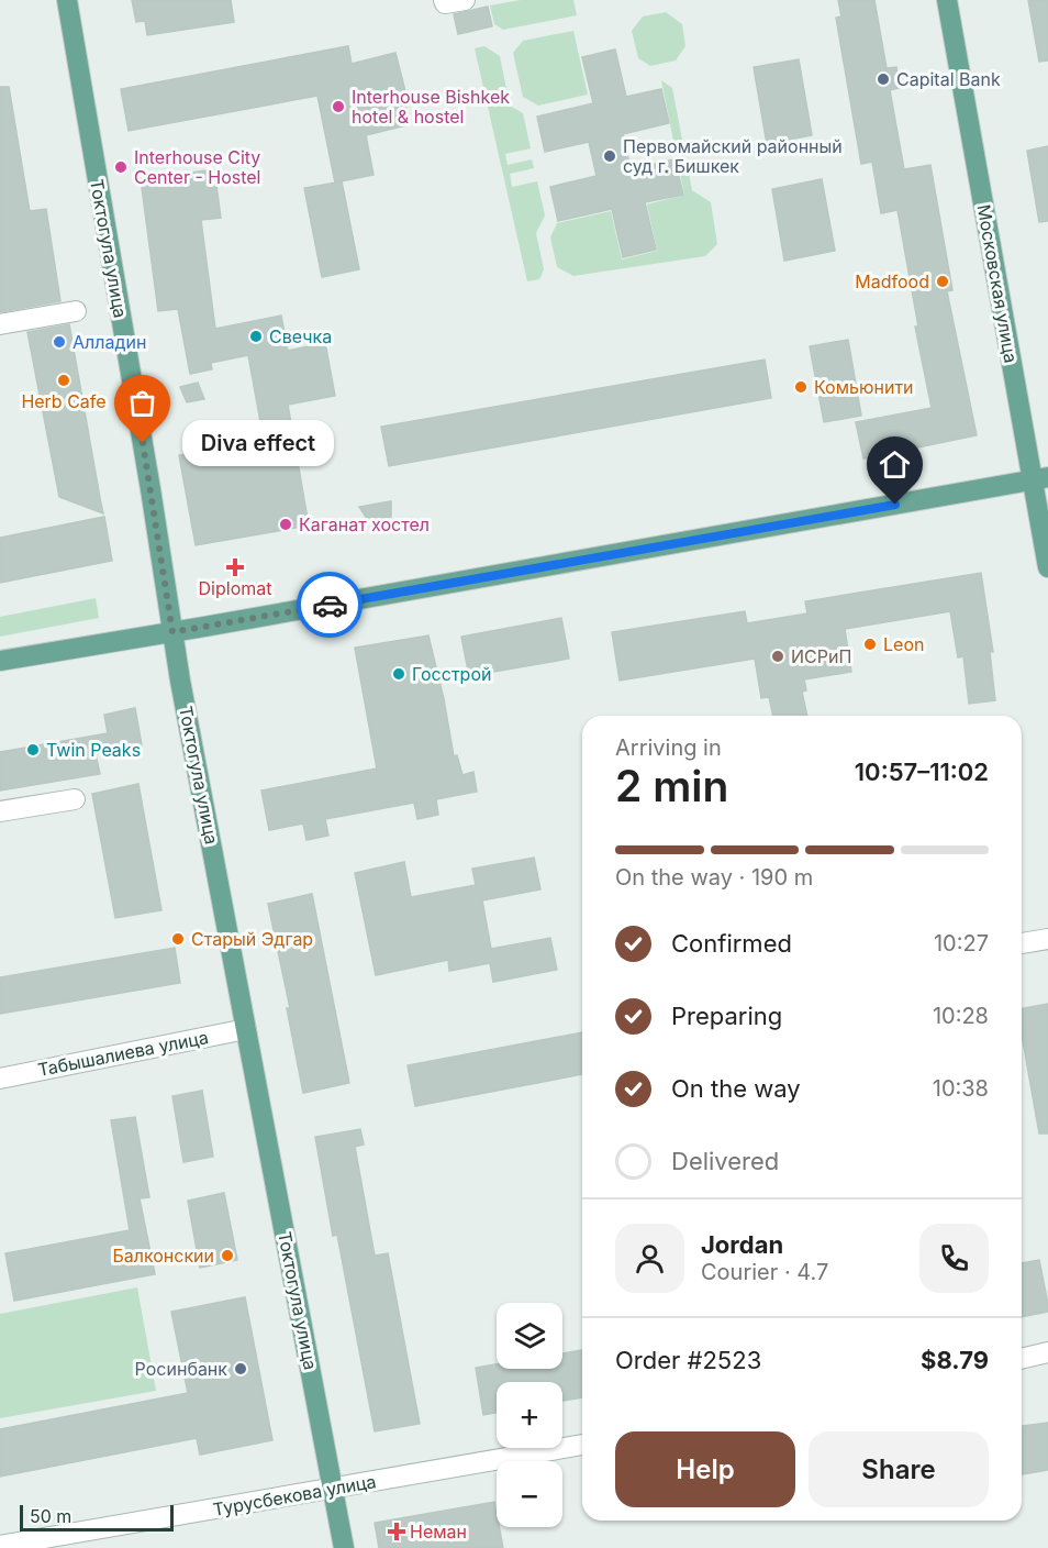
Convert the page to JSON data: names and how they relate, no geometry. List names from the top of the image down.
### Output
{
  "streets": {
    "main road": ["Токтогула улица", "Московская улица"],
    "street": ["Табышалиева улица", "Турусбекова улица"]
  },
  "crossings": [
    ["Токтогула улица", "Табышалиева улица"],
    ["Токтогула улица", "Турусбекова улица"]
  ],
  "places": {
    "other": [
      "Capital Bank",
      "Interhouse Bishkek hotel & hostel",
      "Первомайский районный суд г. Бишкек",
      "Interhouse City Center - Hostel",
      "Madfood",
      "Свечка",
      "Алладин",
      "Herb Cafe",
      "Комьюнити",
      "Diva effect",
      "Каганат хостел",
      "Leon",
      "ИСРиП",
      "Госстрой",
      "Twin Peaks",
      "Старый Эдгар",
      "Балконскии",
      "Росинбанк"
    ],
    "health": ["Diplomat", "Неман"]
  },
  "scale_bar": "50 m",
  "page": {
    "bubble": "Diva effect",
    "heading": ["2 min", "Arriving in", "10:57–11:02"],
    "panel": [
      "Jordan",
      "Courier · 4.7",
      "Order #2523",
      "$8.79"
    ],
    "bar": "On the way · 190 m",
    "list": [
      ["Confirmed", "10:27"],
      ["Preparing", "10:28"],
      ["On the way", "10:38"],
      "Delivered"
    ],
    "map_buttons": ["+", "−"],
    "buttons": ["Help", "Share"],
    "scale": "50 m"
  }
}
